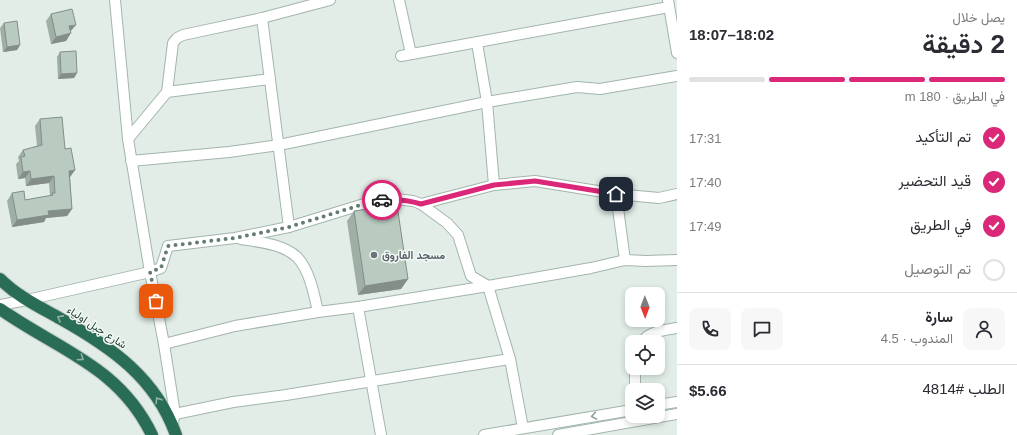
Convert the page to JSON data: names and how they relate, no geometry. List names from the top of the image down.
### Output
{
  "streets": {
    "highway": ["شارع جبل اولياء"]
  },
  "places": ["مسجد الفاروق"],
  "north": "bottom",
  "page": {
    "heading": ["2 دقيقة", "يصل خلال", "18:02–18:07"],
    "panel": [
      "سارة",
      "المندوب · 4.5",
      "الطلب #4814",
      "$5.66"
    ],
    "bar": "في الطريق · 180 m",
    "list": [
      ["تم التأكيد", "17:31"],
      ["قيد التحضير", "17:40"],
      ["في الطريق", "17:49"],
      "تم التوصيل"
    ]
  }
}
